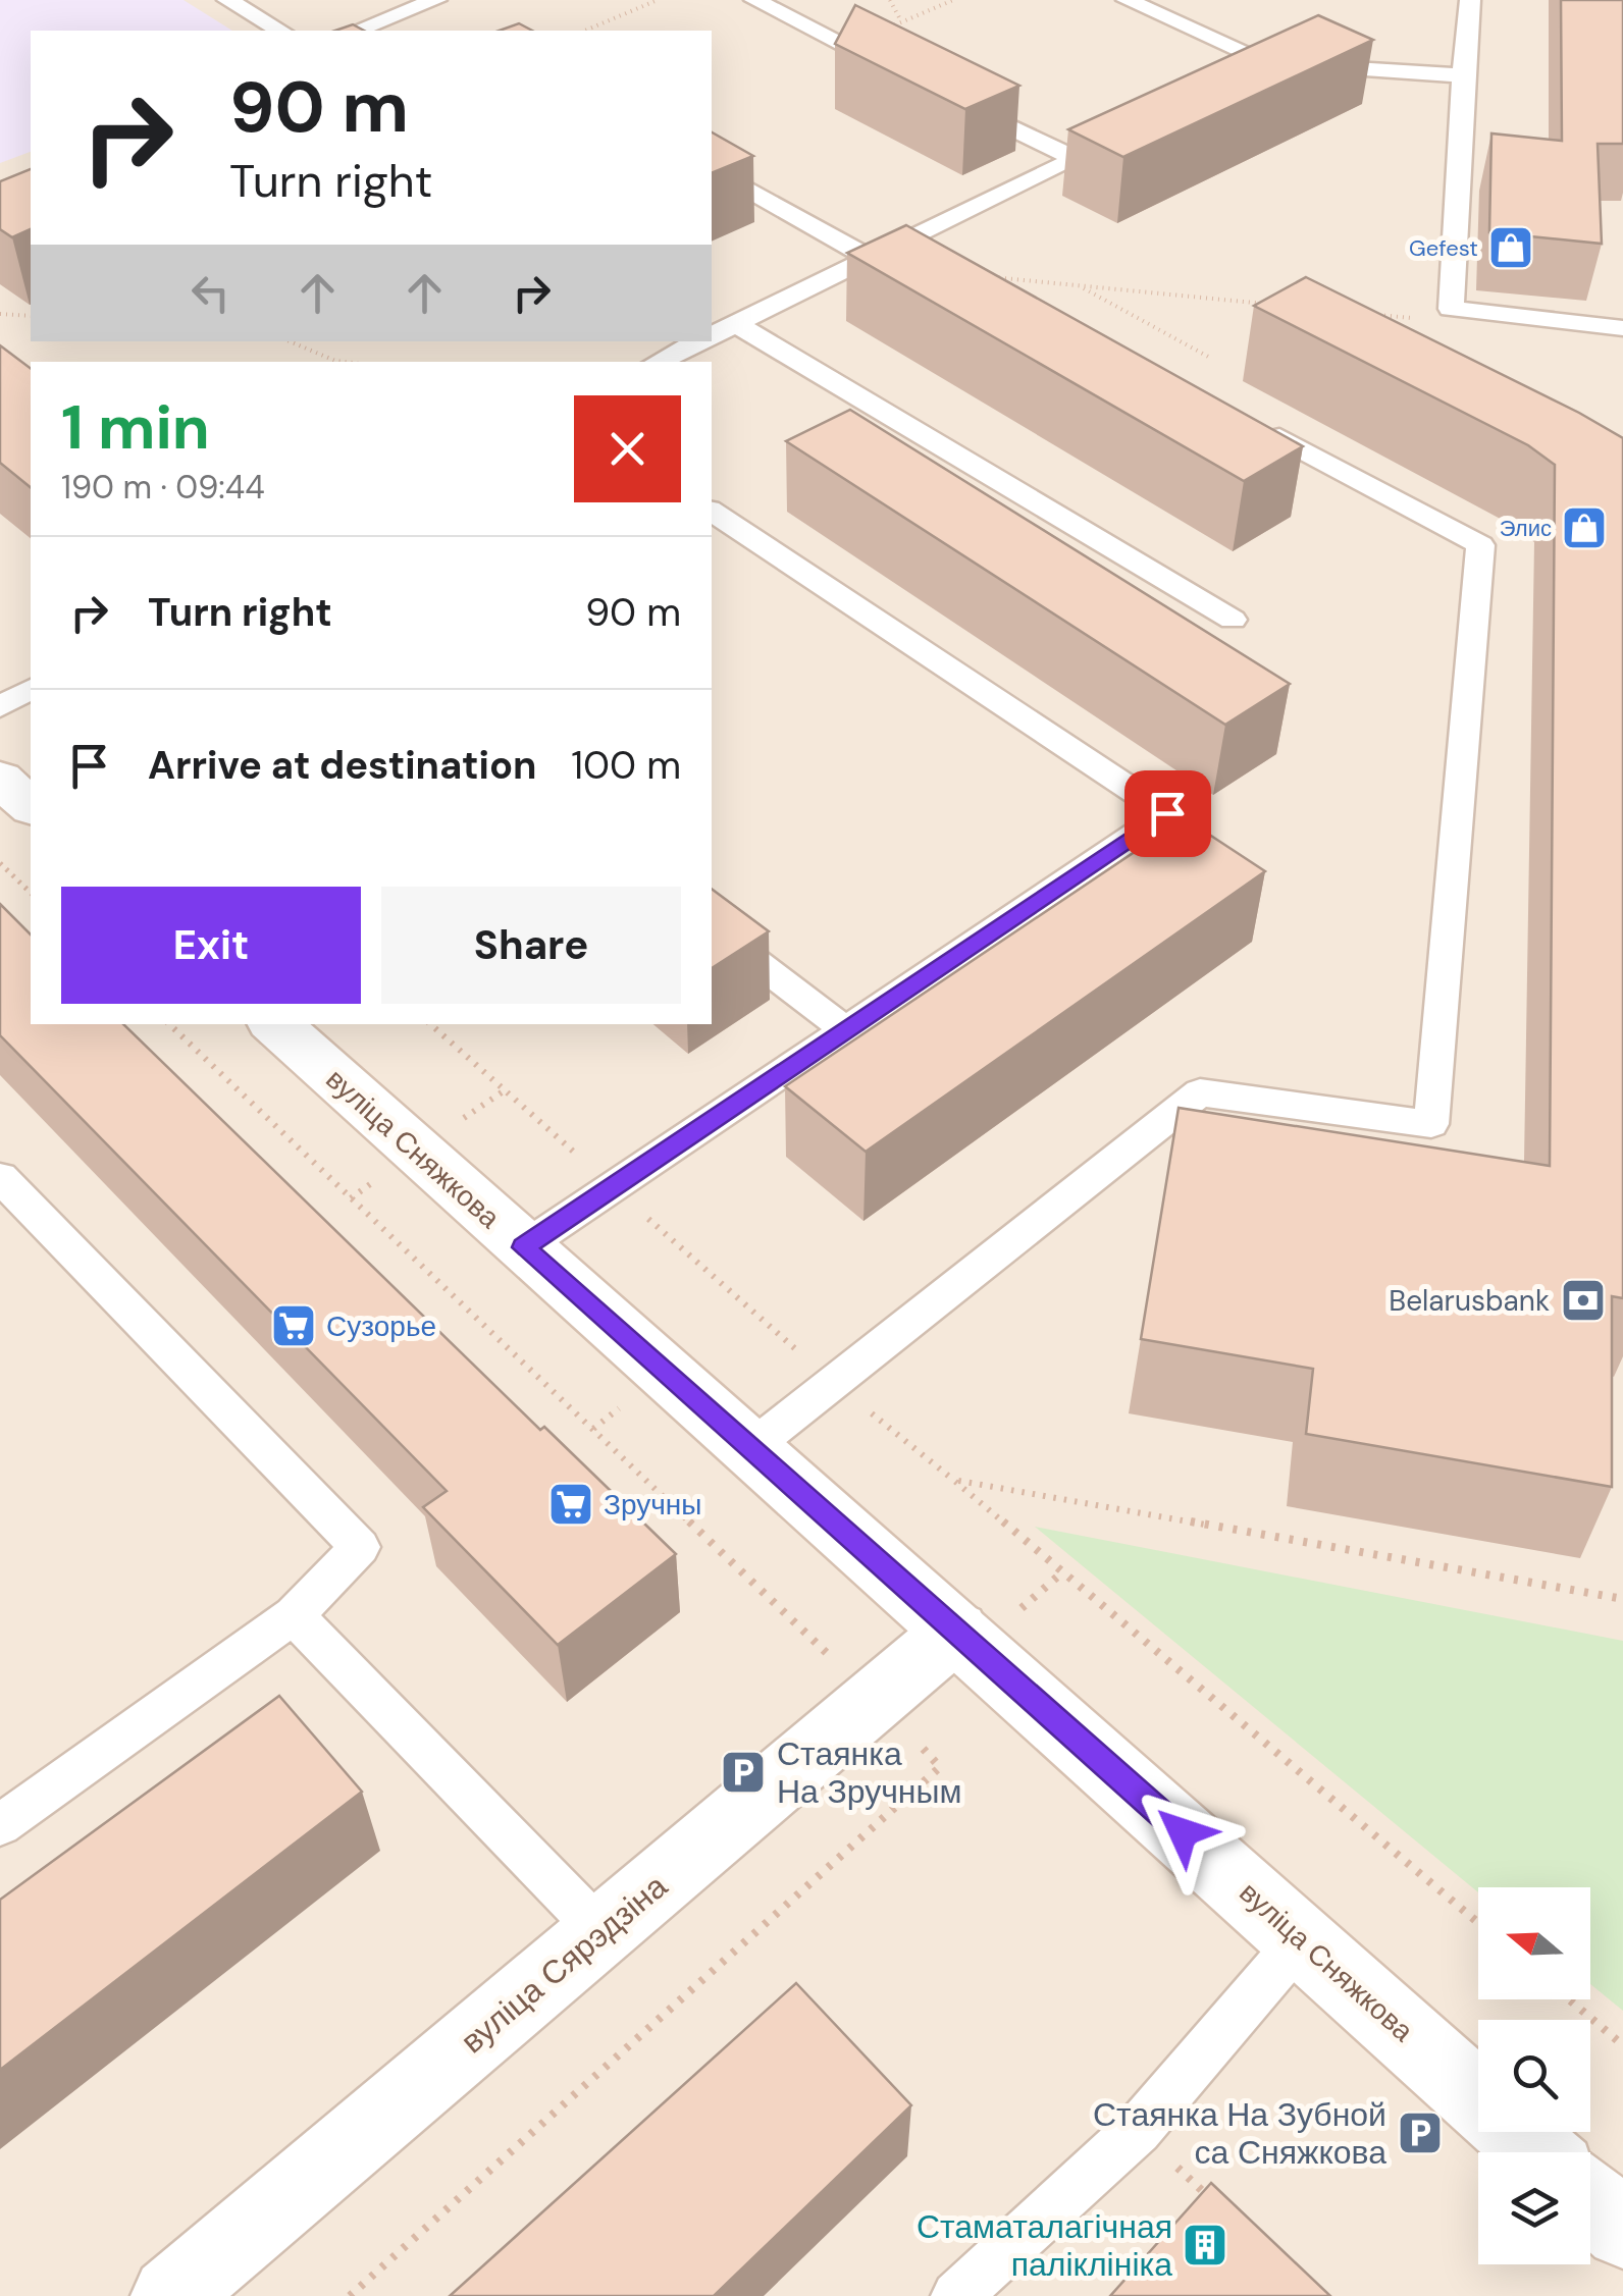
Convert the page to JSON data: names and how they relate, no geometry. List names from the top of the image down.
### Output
{
  "streets": {
    "street": ["вуліца Сняжкова", "вуліца Сярэдзіна"]
  },
  "crossings": [
    ["вуліца Сняжкова", "вуліца Сярэдзіна"]
  ],
  "places": {
    "shop": ["Gefest", "Элис"],
    "bank": ["Belarusbank"],
    "supermarket": ["Сузорье", "Зручны"],
    "parking": ["Стаянка На Зручным", "Стаянка На Зубной са Сняжкова"],
    "building": ["Стаматалагічная паліклініка"]
  },
  "north": "left",
  "page": {
    "turn": ["90 m", "Turn right"],
    "heading": ["1 min", "190 m · 09:44"],
    "list": [
      {
        "name": "Turn right",
        "value": "90 m"
      },
      {
        "name": "Arrive at destination",
        "value": "100 m"
      }
    ],
    "buttons": ["Exit", "Share"]
  }
}
